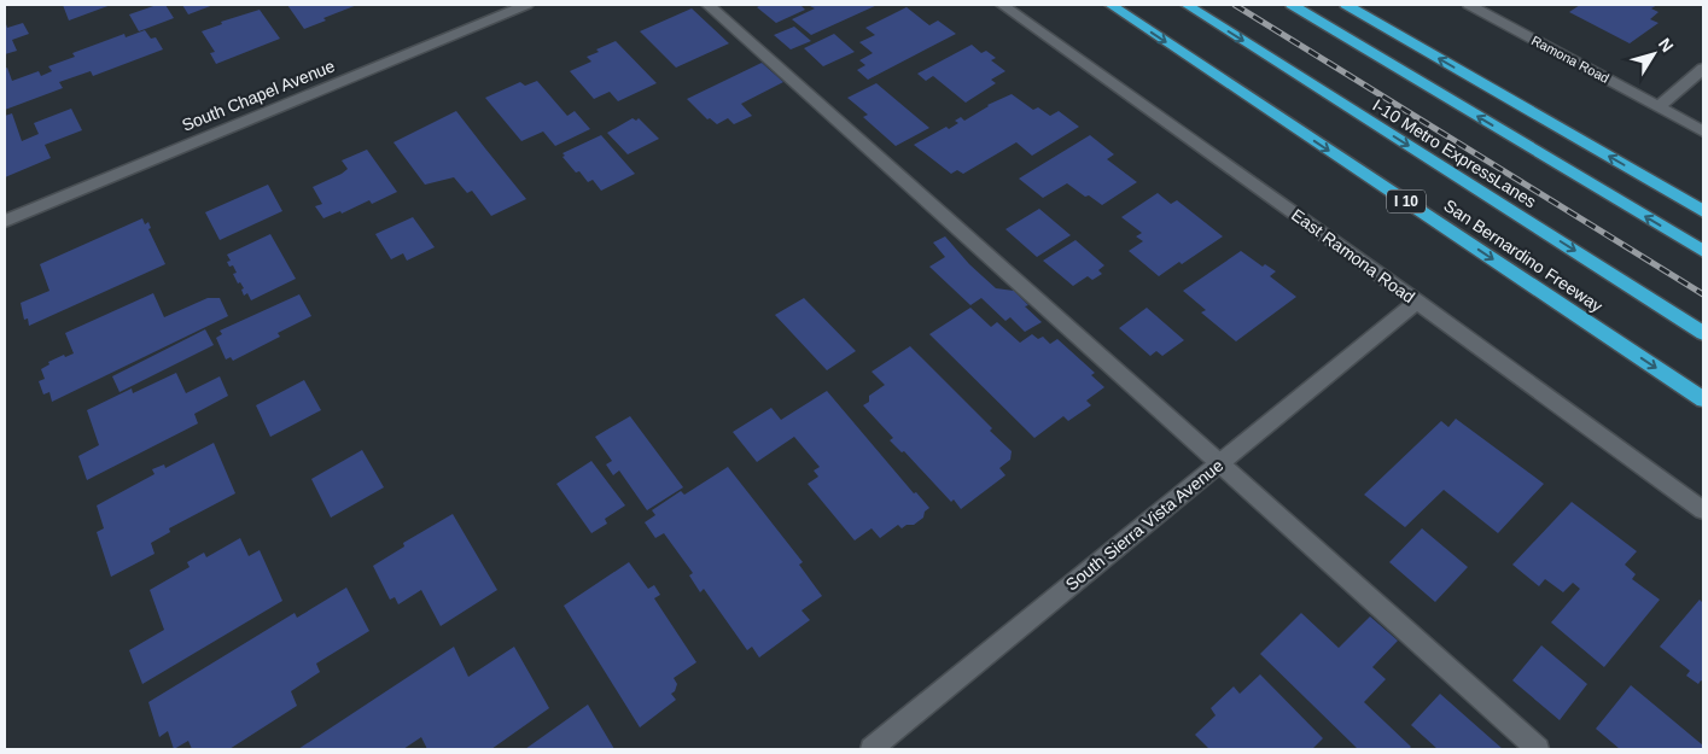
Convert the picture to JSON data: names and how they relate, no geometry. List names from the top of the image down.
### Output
{
  "streets": {
    "highway": ["I-10 Metro ExpressLanes", "I 10", "San Bernardino Freeway"],
    "street": [
      "Ramona Road",
      "South Chapel Avenue",
      "East Ramona Road",
      "South Sierra Vista Avenue"
    ]
  },
  "crossings": [
    ["East Ramona Road", "South Sierra Vista Avenue"]
  ],
  "north": "top right"
}
